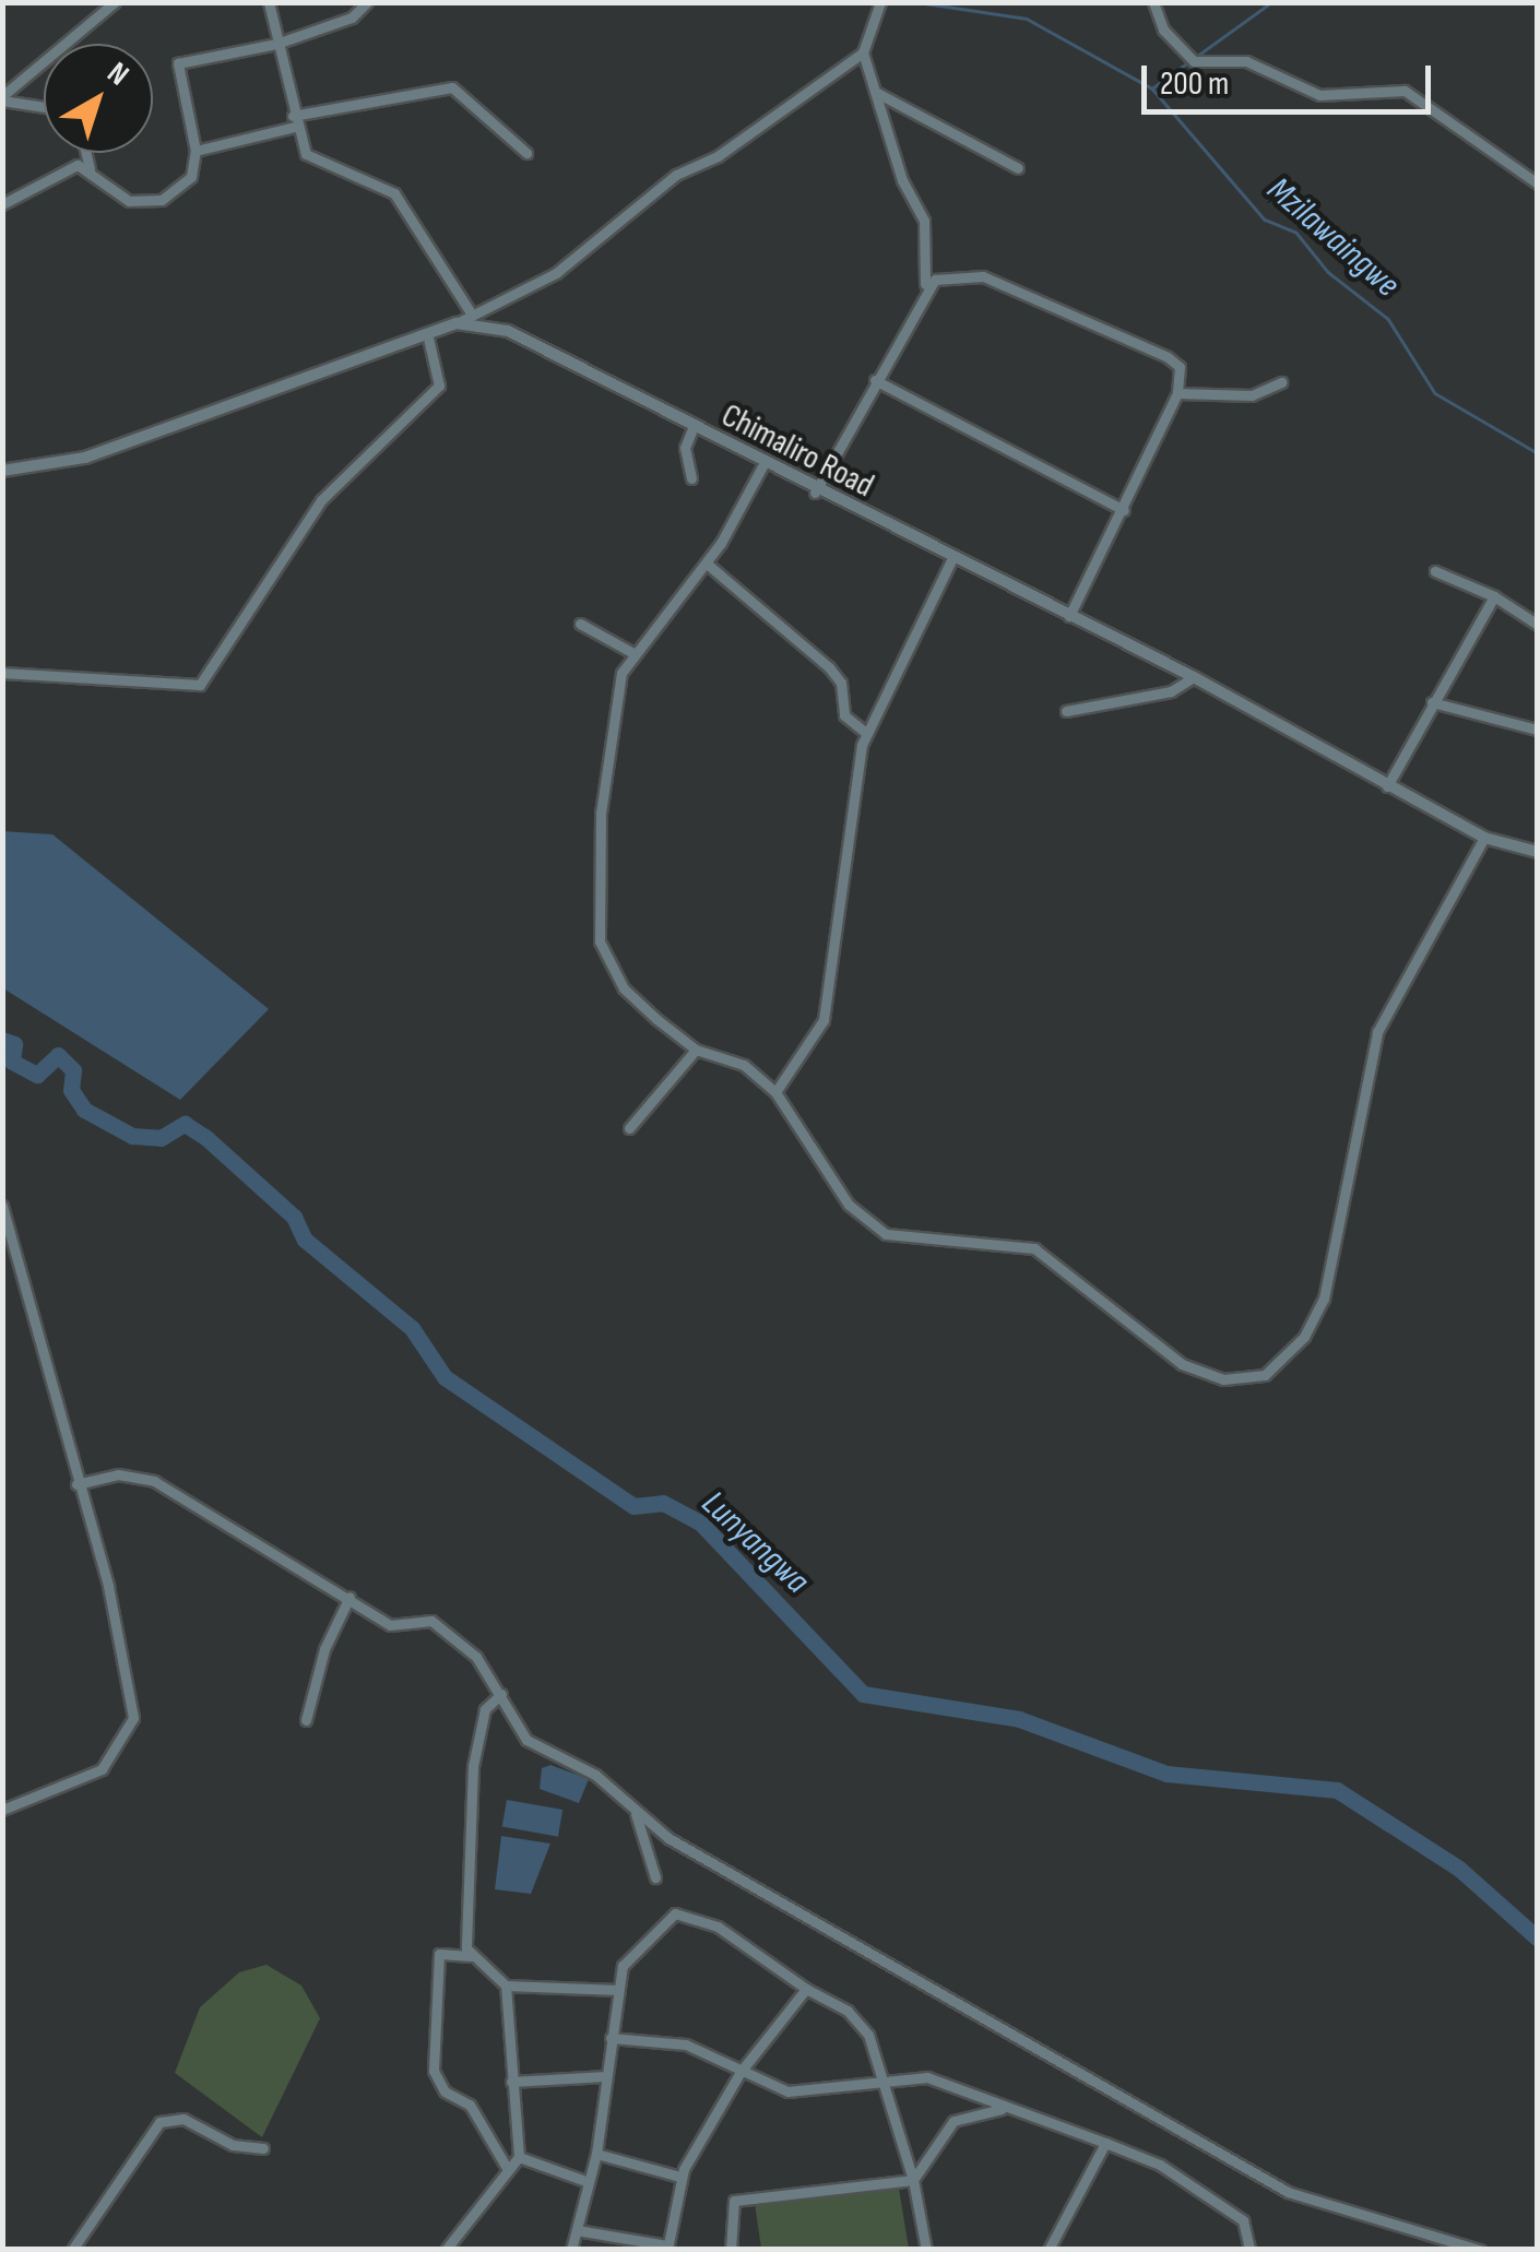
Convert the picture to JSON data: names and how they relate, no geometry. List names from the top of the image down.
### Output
{
  "streets": {
    "street": ["Chimaliro Road"]
  },
  "water": ["Mzilawaingwe", "Lunyangwa"],
  "scale_bar": "200 m",
  "north": "top right"
}
